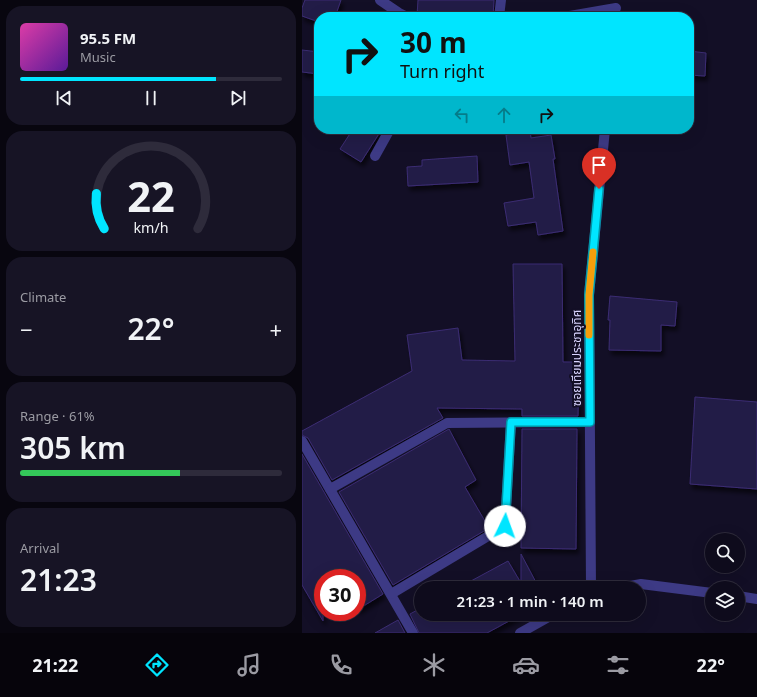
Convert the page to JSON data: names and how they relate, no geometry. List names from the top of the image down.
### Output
{
  "streets": {
    "street": ["ซอยเทียมประชาอุทิศ"]
  },
  "page": {
    "turn": ["30 m", "Turn right"],
    "song": ["95.5 FM", "Music"],
    "tile": [
      "Climate",
      ["Range · 61%", "305 km"],
      ["Arrival", "21:23"]
    ],
    "heat": ["−", "22°", "+"],
    "limit": "30",
    "trip": "21:23 · 1 min · 140 m",
    "tabs": ["21:22", "22°"],
    "gauge": ["22", "km/h"]
  }
}
